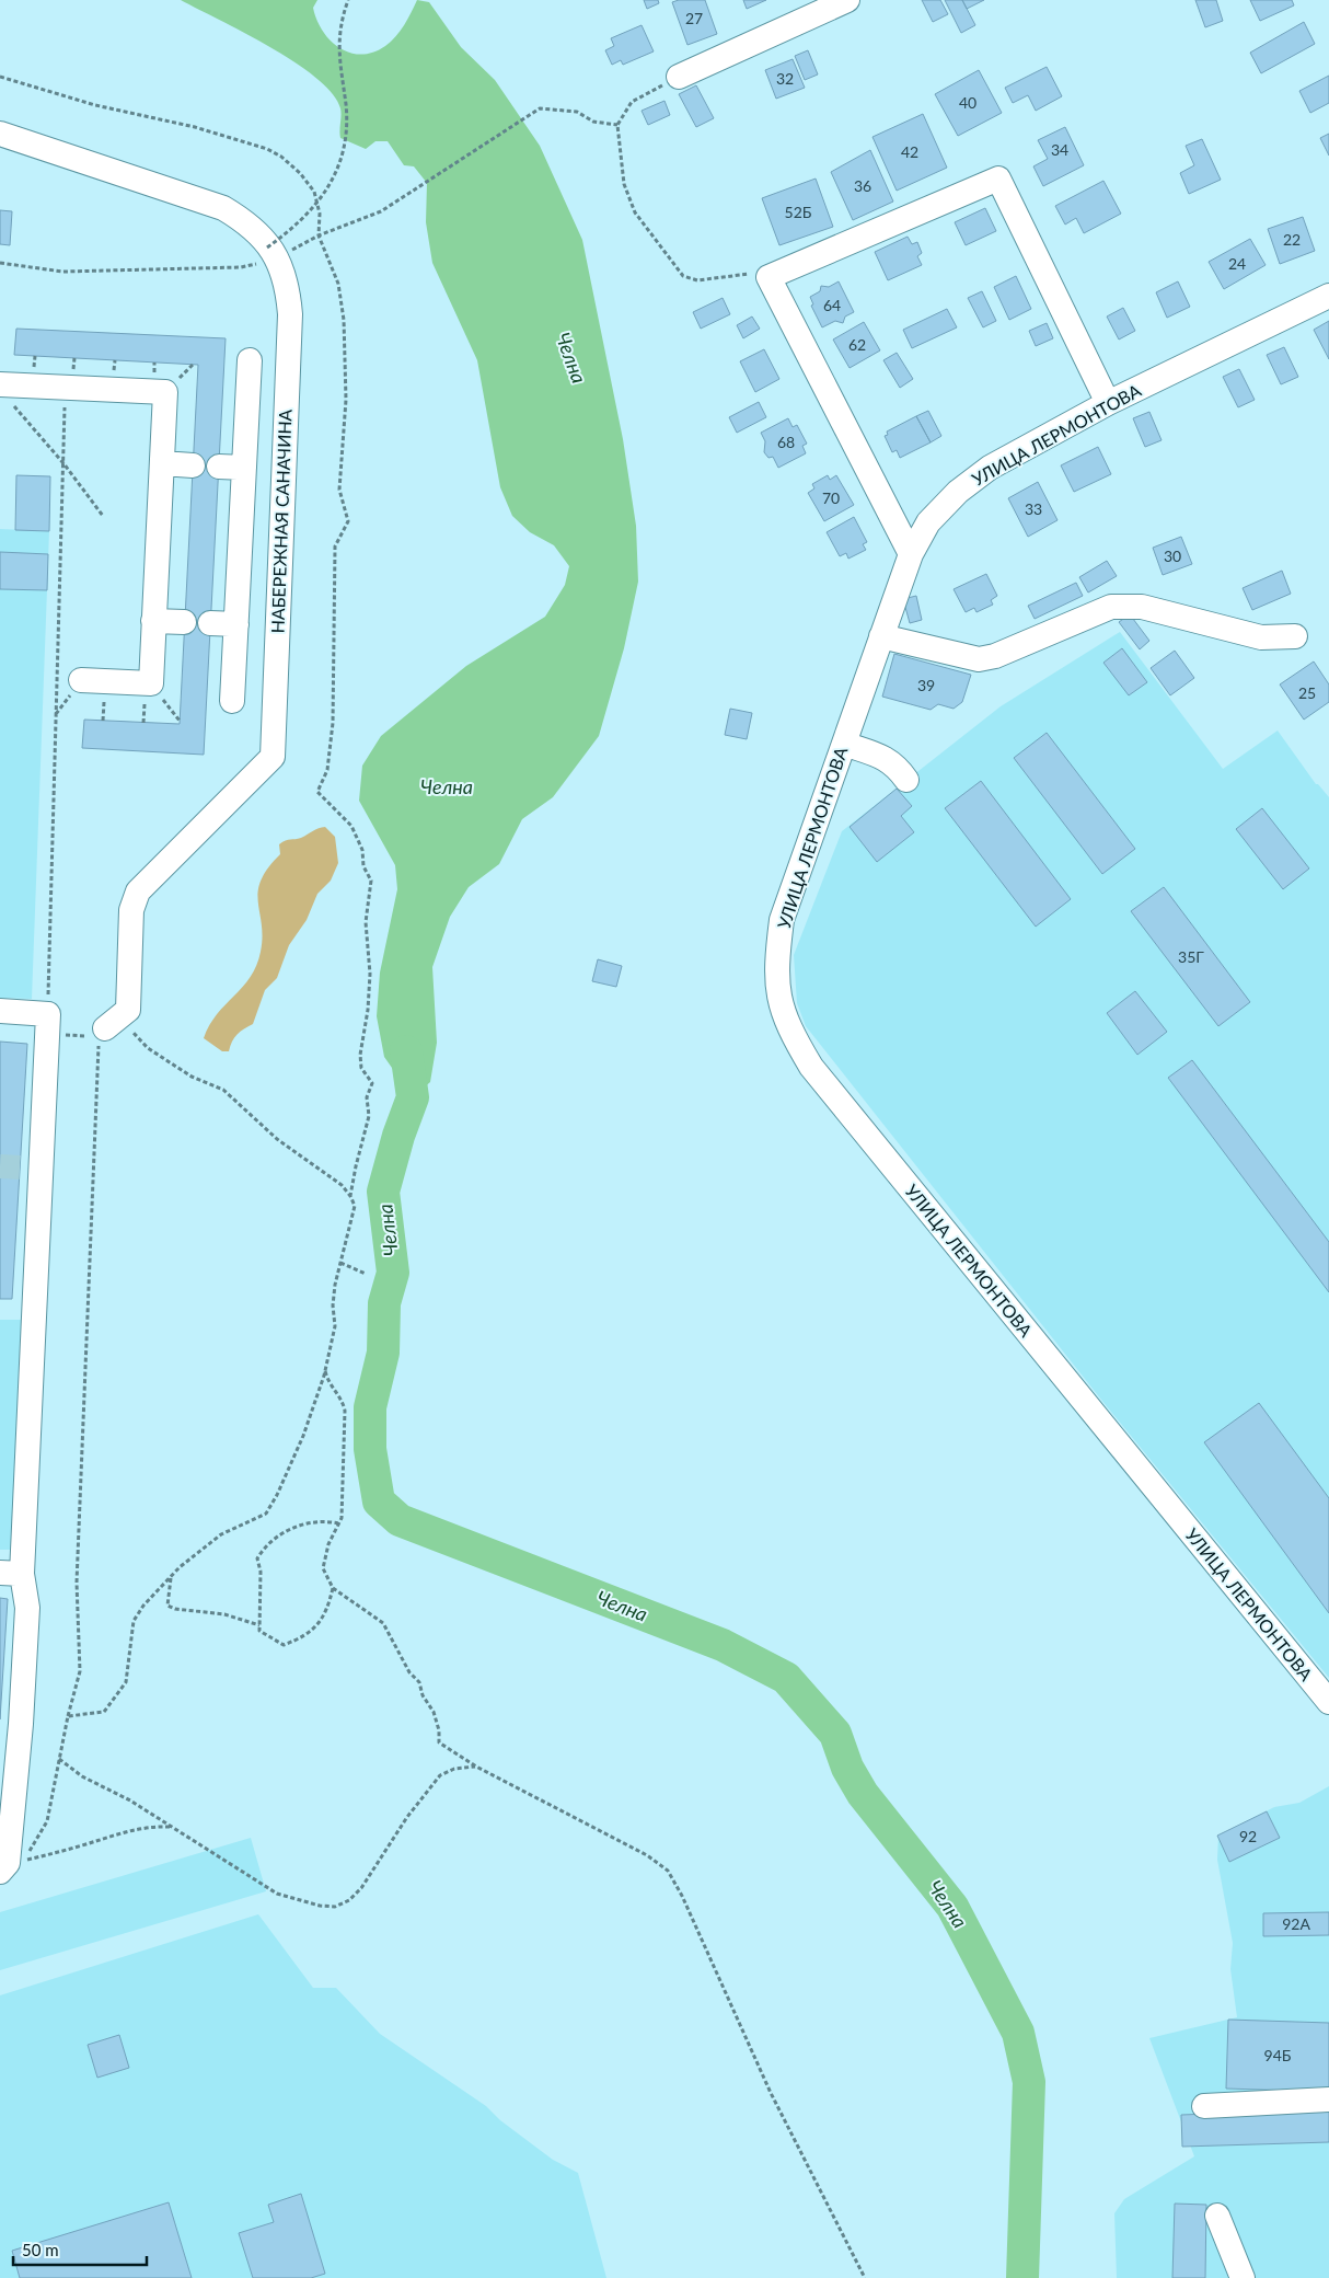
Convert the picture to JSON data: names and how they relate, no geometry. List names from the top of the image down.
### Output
{
  "streets": {
    "street": ["УЛИЦА ЛЕРМОНТОВА", "НАБЕРЕЖНАЯ САНАЧИНА"]
  },
  "water": ["Челна"],
  "house_numbers": [
    "27",
    "32",
    "40",
    "34",
    "42",
    "36",
    "52Б",
    "22",
    "24",
    "64",
    "62",
    "68",
    "70",
    "33",
    "30",
    "39",
    "25",
    "35Г",
    "92",
    "92А",
    "94Б"
  ],
  "scale_bar": "50 m"
}
